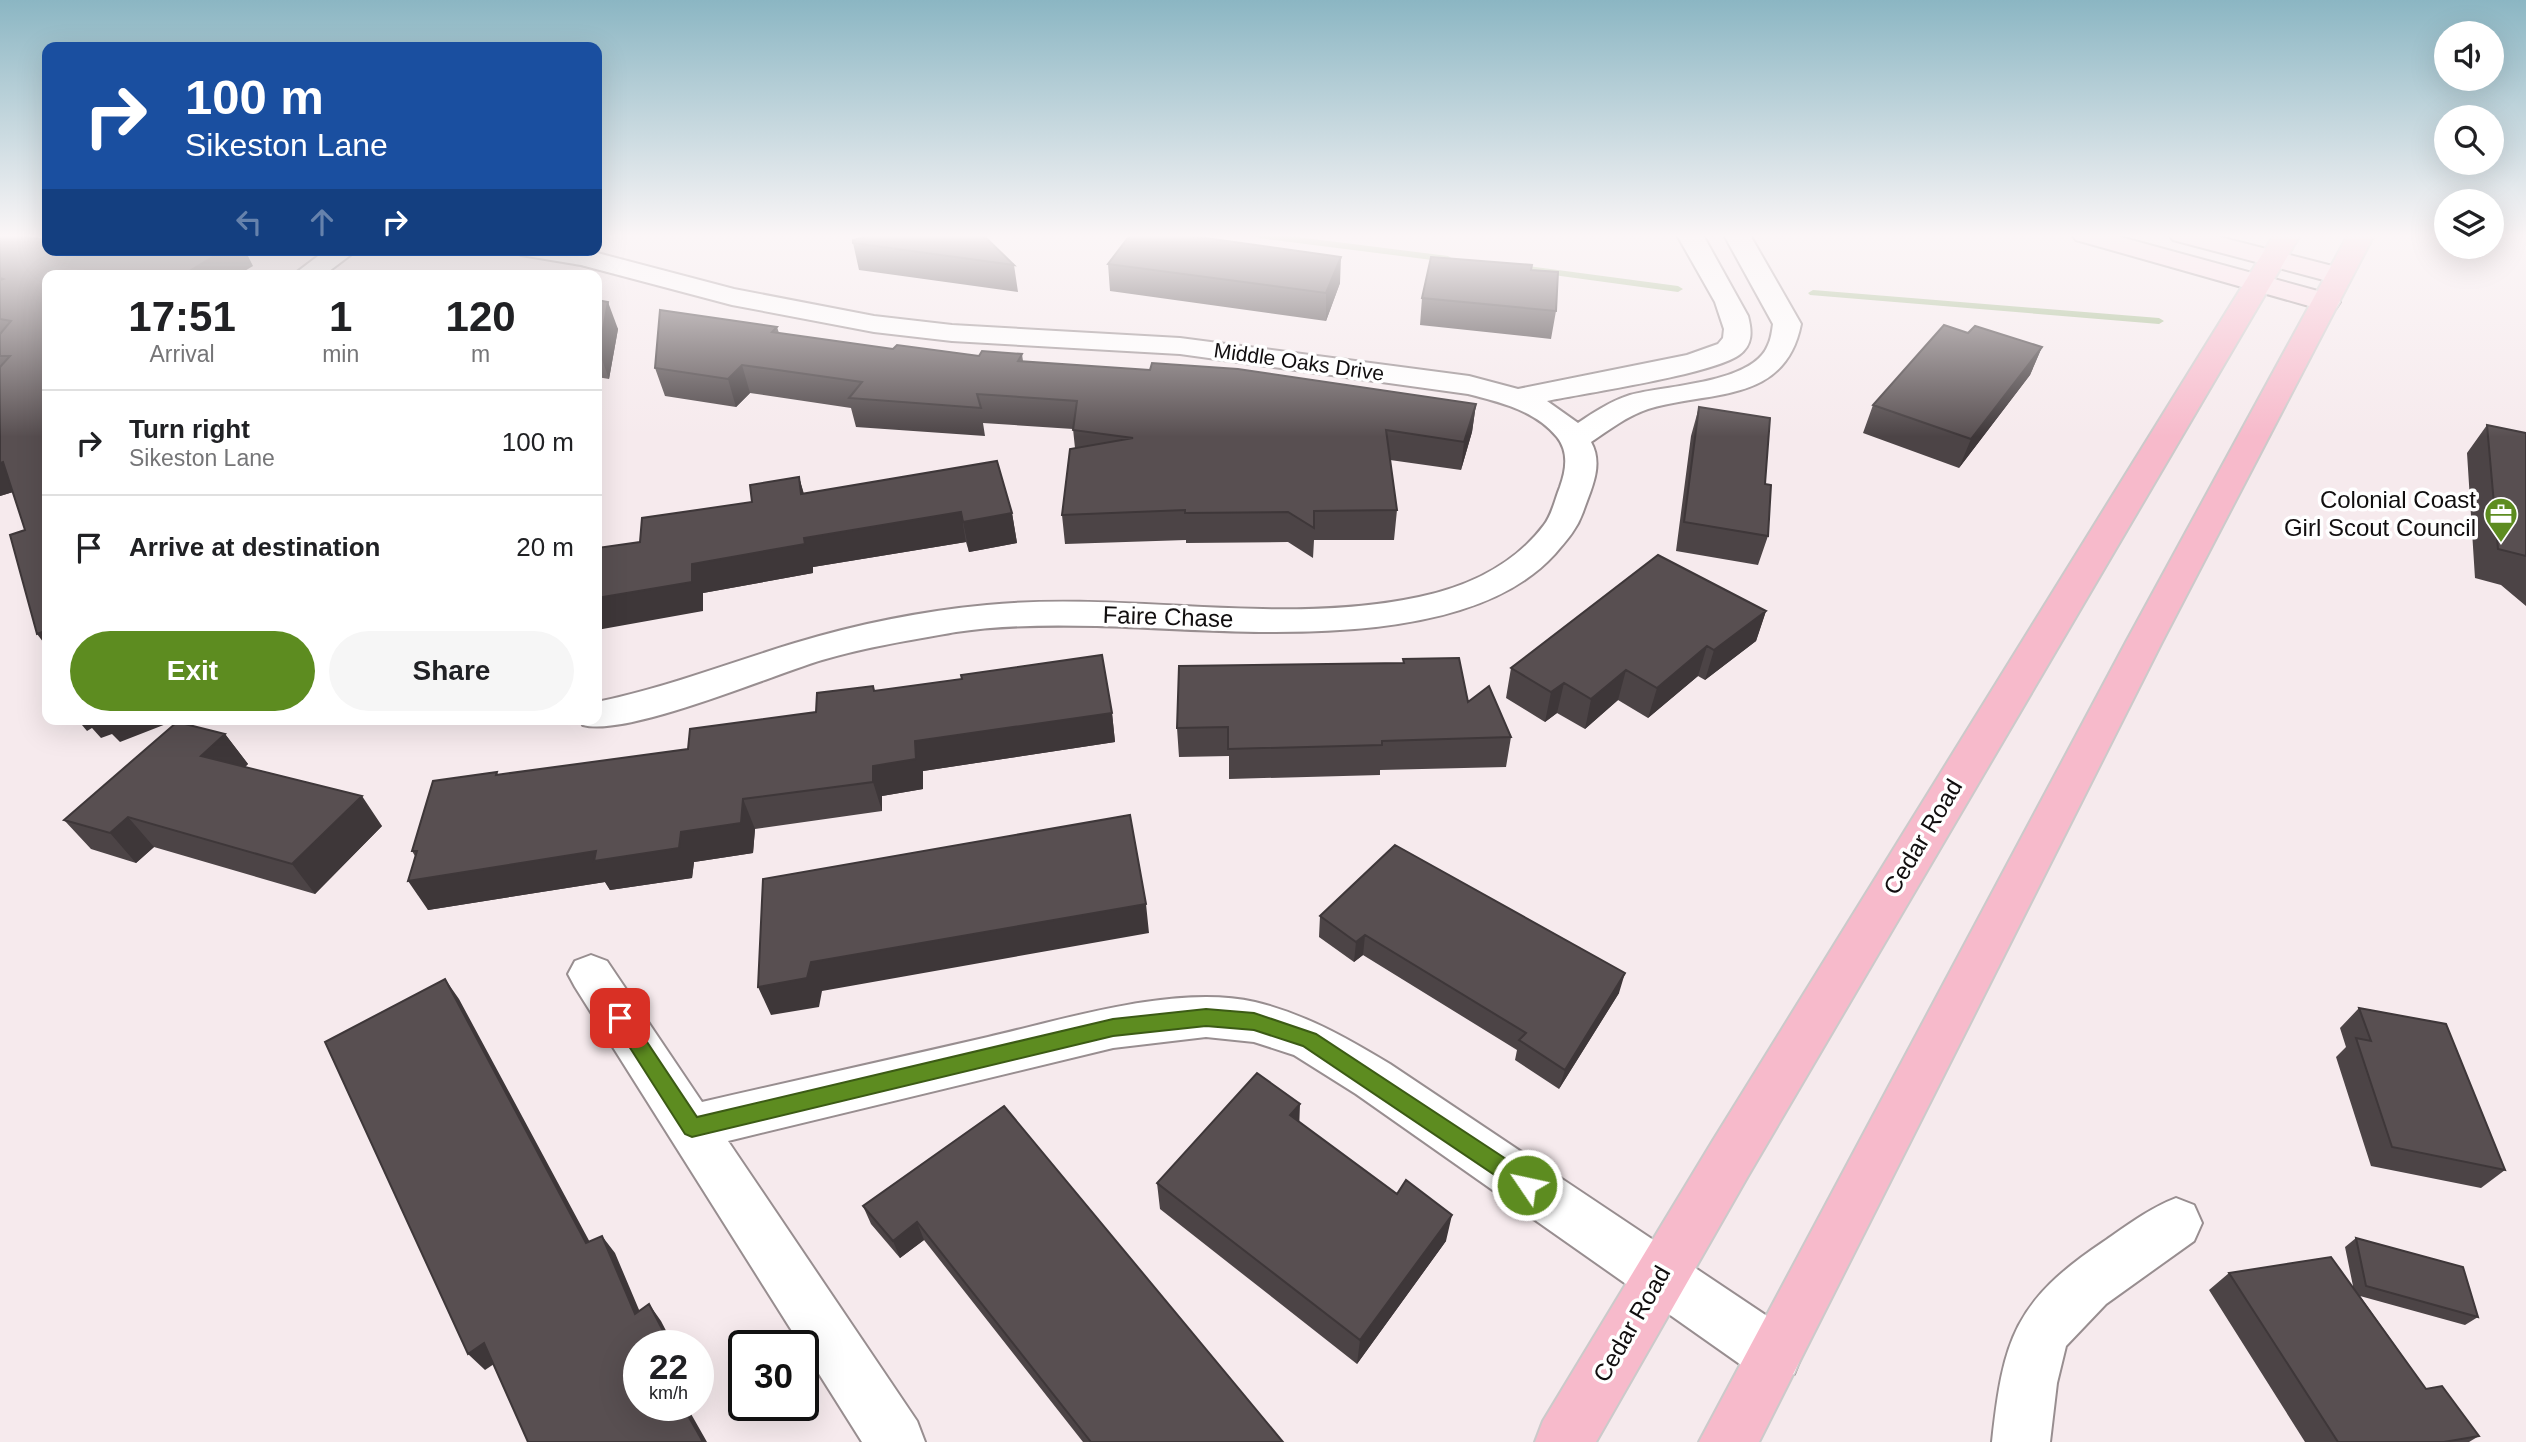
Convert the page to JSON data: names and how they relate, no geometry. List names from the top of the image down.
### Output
{
  "streets": {
    "main road": ["Cedar Road"],
    "street": ["Middle Oaks Drive", "Faire Chase"]
  },
  "places": {
    "office": ["Colonial Coast Girl Scout Council"]
  },
  "page": {
    "turn": ["100 m", "Sikeston Lane"],
    "eta": [
      "17:51",
      "Arrival",
      "1",
      "min",
      "120",
      "m"
    ],
    "list": [
      {
        "name": "Turn right",
        "note": "Sikeston Lane",
        "value": "100 m"
      },
      {
        "name": "Arrive at destination",
        "value": "20 m"
      }
    ],
    "buttons": ["Exit", "Share"],
    "speed": "22 km/h",
    "limit": "30"
  }
}
